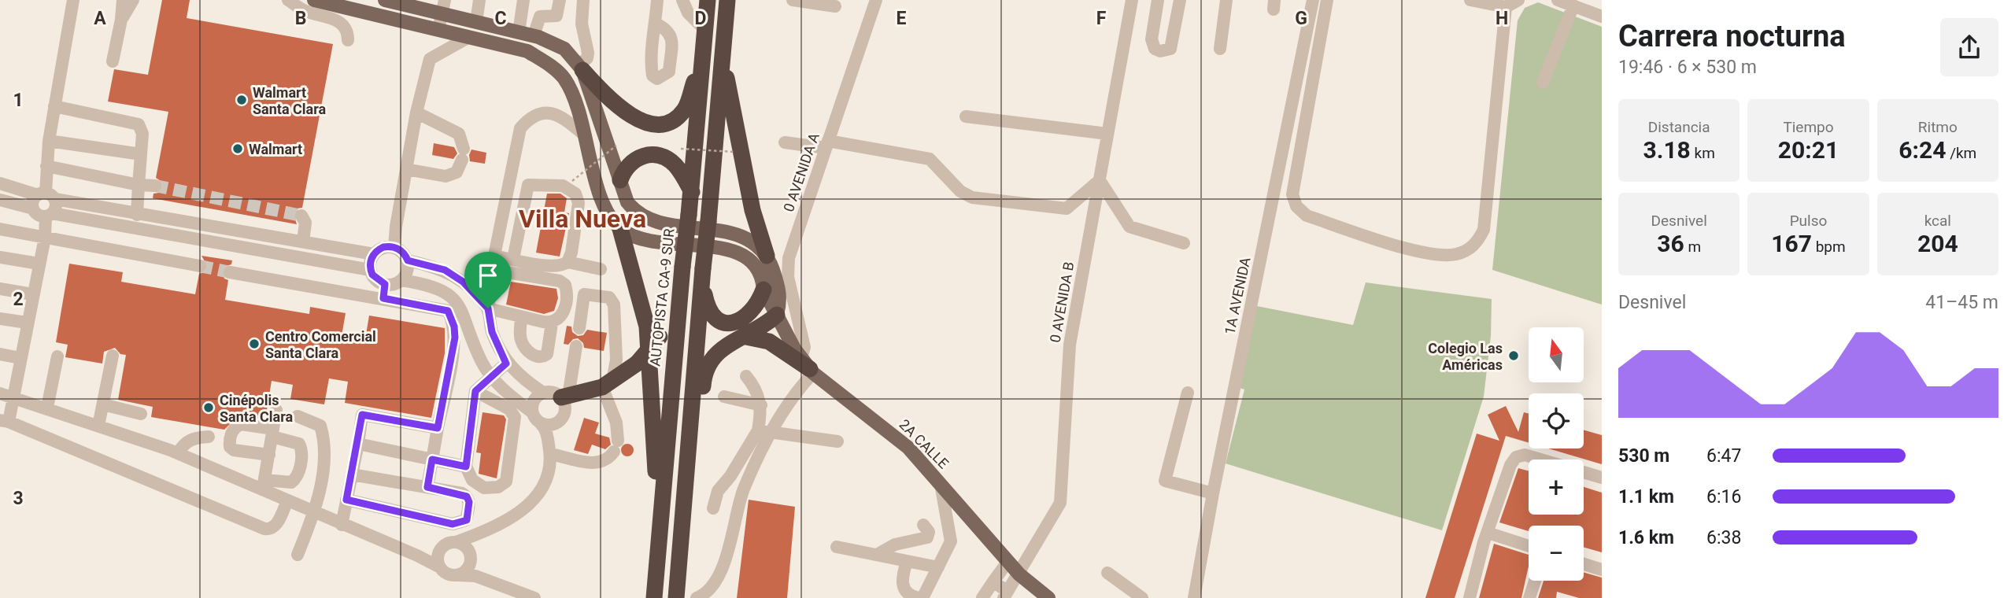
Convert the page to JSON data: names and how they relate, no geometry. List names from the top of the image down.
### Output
{
  "streets": {
    "highway": ["AUTOPISTA CA-9 SUR"],
    "main road": ["2A CALLE"],
    "street": ["0 AVENIDA A", "1A AVENIDA", "0 AVENIDA B"]
  },
  "crossings": [
    ["0 AVENIDA A", "2A CALLE"],
    ["0 AVENIDA B", "2A CALLE"]
  ],
  "districts": ["Villa Nueva"],
  "places": [
    "Walmart Santa Clara",
    "Walmart",
    "Centro Comercial Santa Clara",
    "Colegio Las Américas",
    "Cinépolis Santa Clara"
  ],
  "north": "top",
  "page": {
    "heading": ["Carrera nocturna", "19:46 · 6 × 530 m"],
    "stats": [
      ["Distancia", "3.18 km"],
      ["Tiempo", "20:21"],
      ["Ritmo", "6:24 /km"],
      ["Desnivel", "36 m"],
      ["Pulso", "167 bpm"],
      ["kcal", "204"]
    ],
    "chart": ["Desnivel", "41–45 m"],
    "map_buttons": ["+", "−"],
    "list": [
      {
        "name": "530 m",
        "note": "6:47"
      },
      {
        "name": "1.1 km",
        "note": "6:16"
      },
      {
        "name": "1.6 km",
        "note": "6:38"
      }
    ]
  },
  "grid": {
    "columns": [
      "A",
      "B",
      "C",
      "D",
      "E",
      "F",
      "G",
      "H"
    ],
    "rows": ["1", "2", "3"]
  }
}
